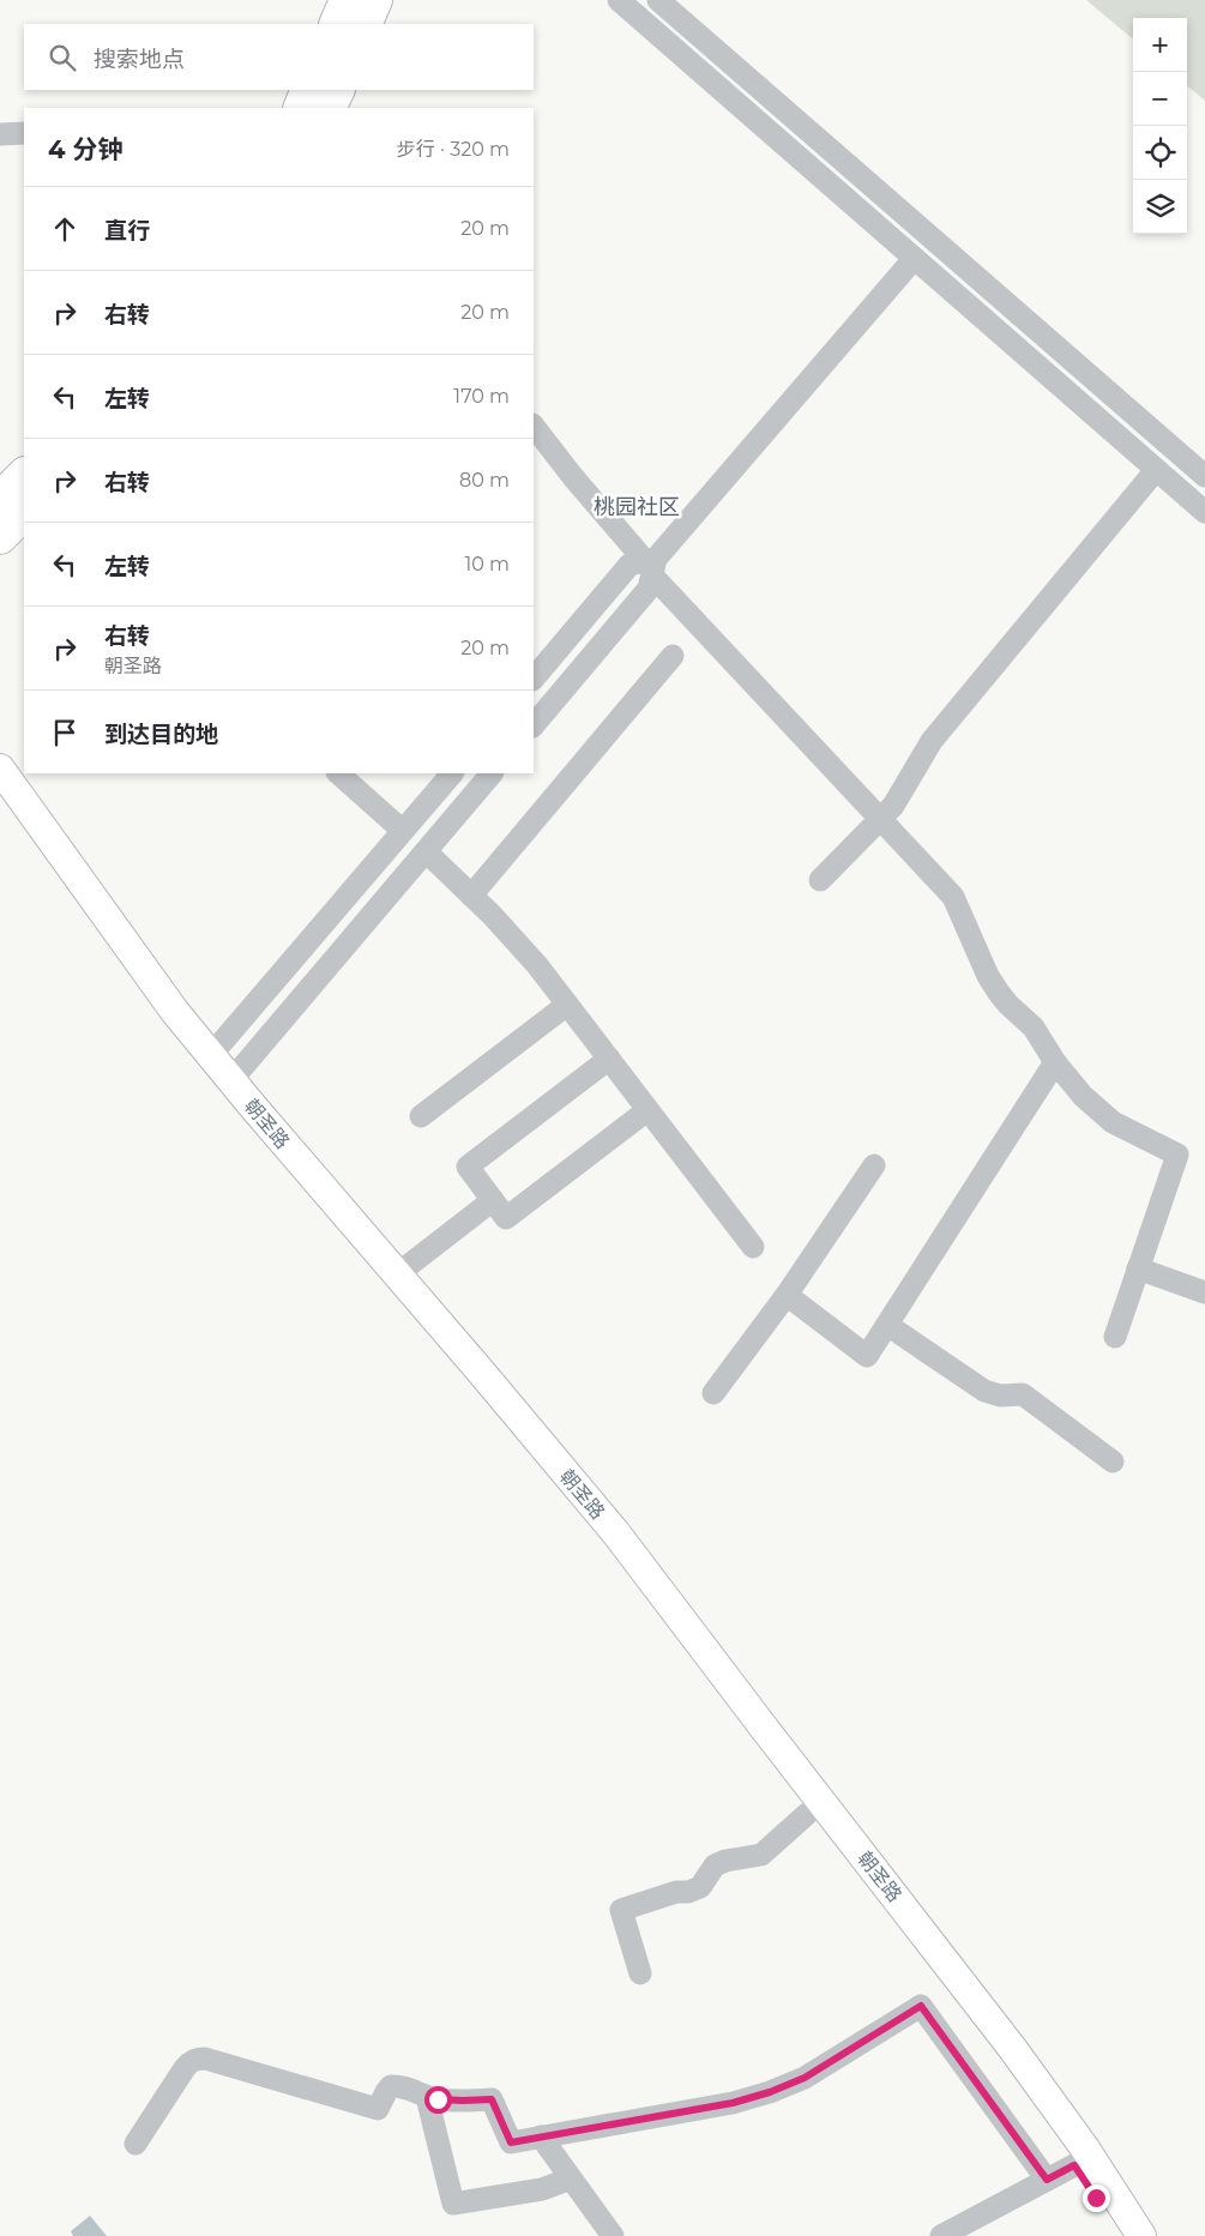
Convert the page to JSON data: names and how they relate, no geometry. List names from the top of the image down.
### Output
{
  "streets": {
    "main road": ["朝圣路"]
  },
  "districts": ["桃园社区"],
  "page": {
    "map_buttons": ["+", "−"],
    "search": "搜索地点",
    "heading": ["4 分钟", "步行 · 320 m"],
    "list": [
      ["直行", "20 m"],
      ["右转", "20 m"],
      ["左转", "170 m"],
      ["右转", "80 m"],
      ["左转", "10 m"],
      ["右转", "朝圣路", "20 m"],
      "到达目的地"
    ]
  }
}
